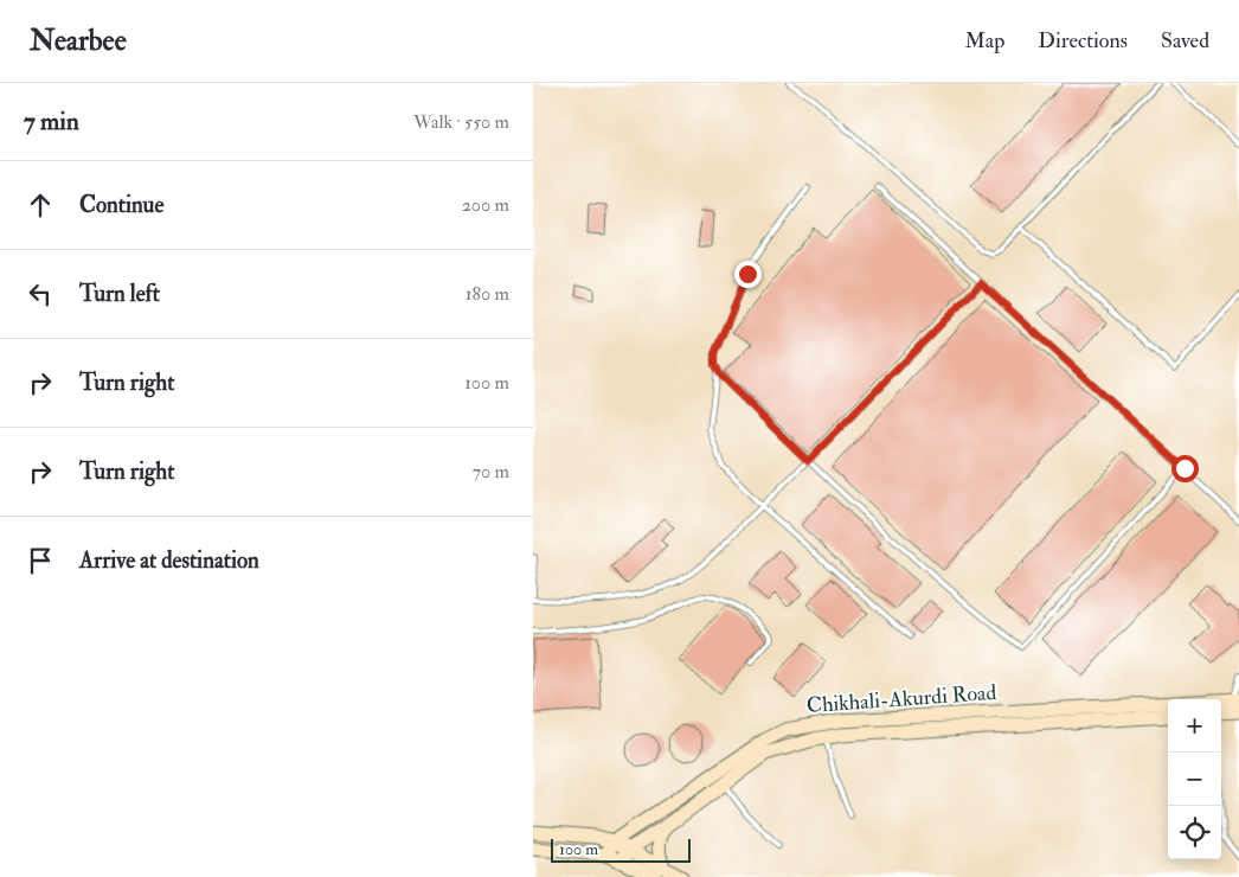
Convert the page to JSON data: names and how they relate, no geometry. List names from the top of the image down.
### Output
{
  "streets": {
    "main road": ["Chikhali-Akurdi Road"]
  },
  "scale_bar": "100 m",
  "page": {
    "header": "Nearbee",
    "nav": ["Map", "Directions", "Saved"],
    "heading": ["7 min", "Walk · 550 m"],
    "list": [
      ["Continue", "200 m"],
      ["Turn left", "180 m"],
      ["Turn right", "100 m"],
      ["Turn right", "70 m"],
      "Arrive at destination"
    ],
    "map_buttons": ["+", "−"],
    "scale": "100 m"
  }
}
